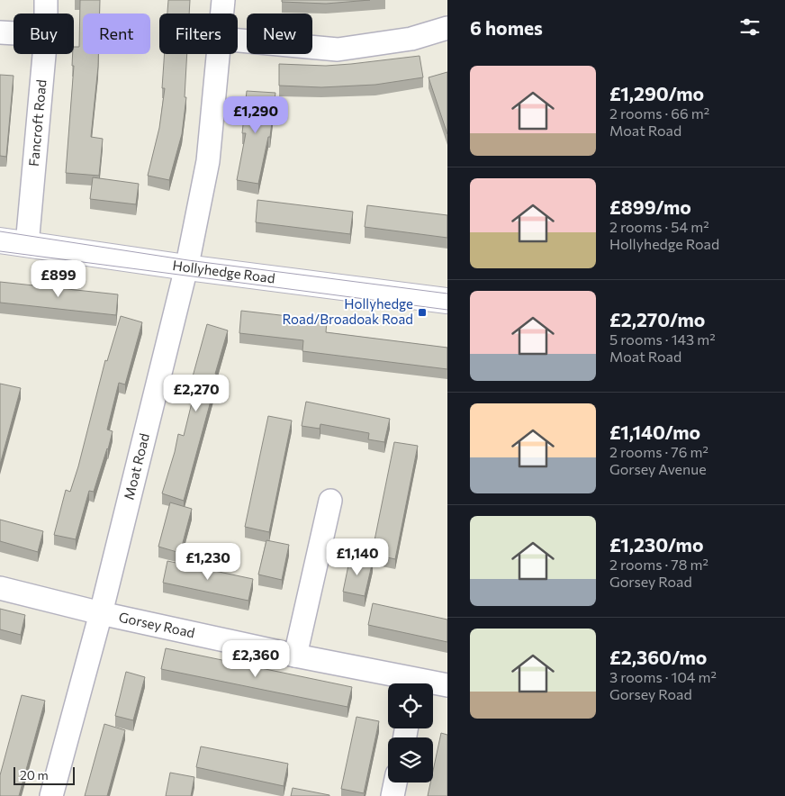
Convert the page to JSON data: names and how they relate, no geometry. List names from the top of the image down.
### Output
{
  "streets": {
    "street": [
      "Fancroft Road",
      "Hollyhedge Road",
      "Moat Road",
      "Gorsey Road"
    ]
  },
  "crossings": [
    ["Fancroft Road", "Hollyhedge Road"],
    ["Hollyhedge Road", "Moat Road"],
    ["Moat Road", "Gorsey Road"]
  ],
  "places": {
    "transit": ["Hollyhedge Road/Broadoak Road"]
  },
  "scale_bar": "20 m",
  "page": {
    "heading": "6 homes",
    "chip": [
      "Buy",
      "Rent",
      "Filters",
      "New"
    ],
    "list": [
      {
        "name": "£1,290/mo",
        "note": "2 rooms · 66 m² · Moat Road"
      },
      {
        "name": "£899/mo",
        "note": "2 rooms · 54 m² · Hollyhedge Road"
      },
      {
        "name": "£2,270/mo",
        "note": "5 rooms · 143 m² · Moat Road"
      },
      {
        "name": "£1,140/mo",
        "note": "2 rooms · 76 m² · Gorsey Avenue"
      },
      {
        "name": "£1,230/mo",
        "note": "2 rooms · 78 m² · Gorsey Road"
      },
      {
        "name": "£2,360/mo",
        "note": "3 rooms · 104 m² · Gorsey Road"
      }
    ],
    "price": [
      "£1,290",
      "£899",
      "£2,270",
      "£1,140",
      "£1,230",
      "£2,360"
    ],
    "scale": "20 m"
  }
}
